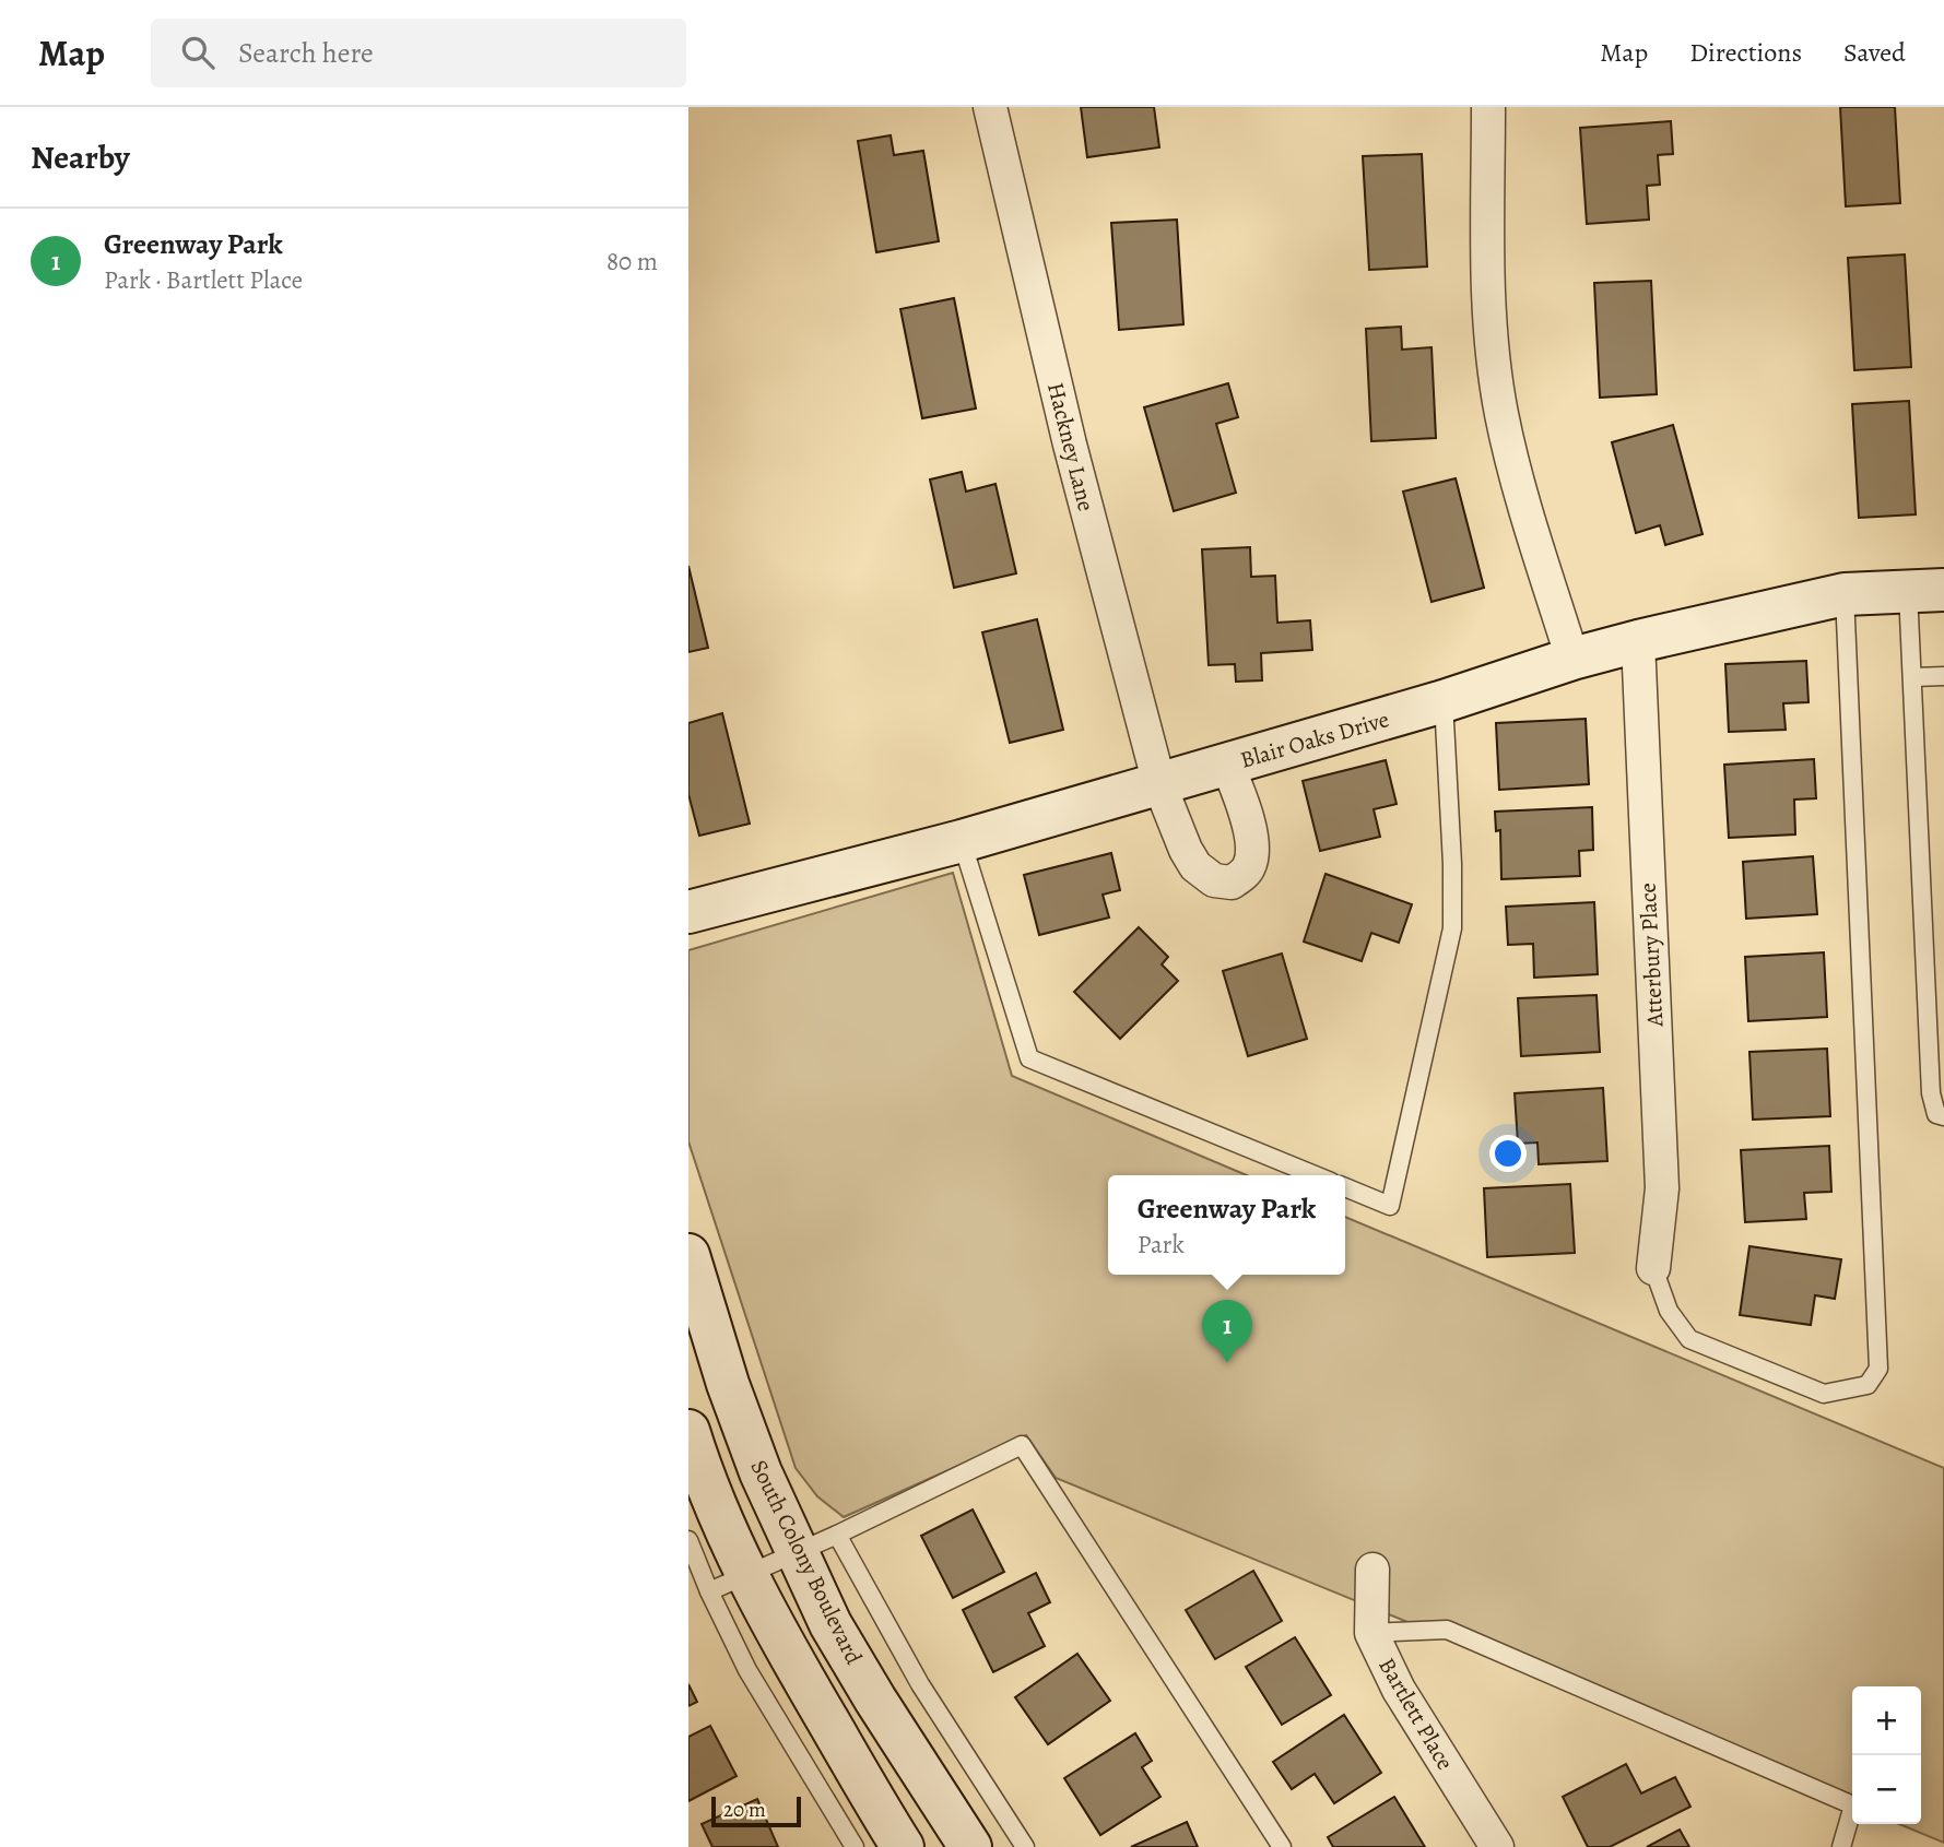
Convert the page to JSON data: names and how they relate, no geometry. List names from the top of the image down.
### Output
{
  "streets": {
    "street": [
      "Hackney Lane",
      "Blair Oaks Drive",
      "Atterbury Place",
      "South Colony Boulevard",
      "Bartlett Place"
    ]
  },
  "crossings": [
    ["Hackney Lane", "Blair Oaks Drive"],
    ["Blair Oaks Drive", "Atterbury Place"]
  ],
  "scale_bar": "20 m",
  "page": {
    "header": "Map",
    "search": "Search here",
    "nav": ["Map", "Directions", "Saved"],
    "heading": "Nearby",
    "list": [
      {
        "mark": "1",
        "name": "Greenway Park",
        "note": "Park · Bartlett Place",
        "value": "80 m"
      }
    ],
    "popup": ["Greenway Park", "Park"],
    "pins": "1",
    "map_buttons": ["+", "−"],
    "scale": "20 m"
  }
}
